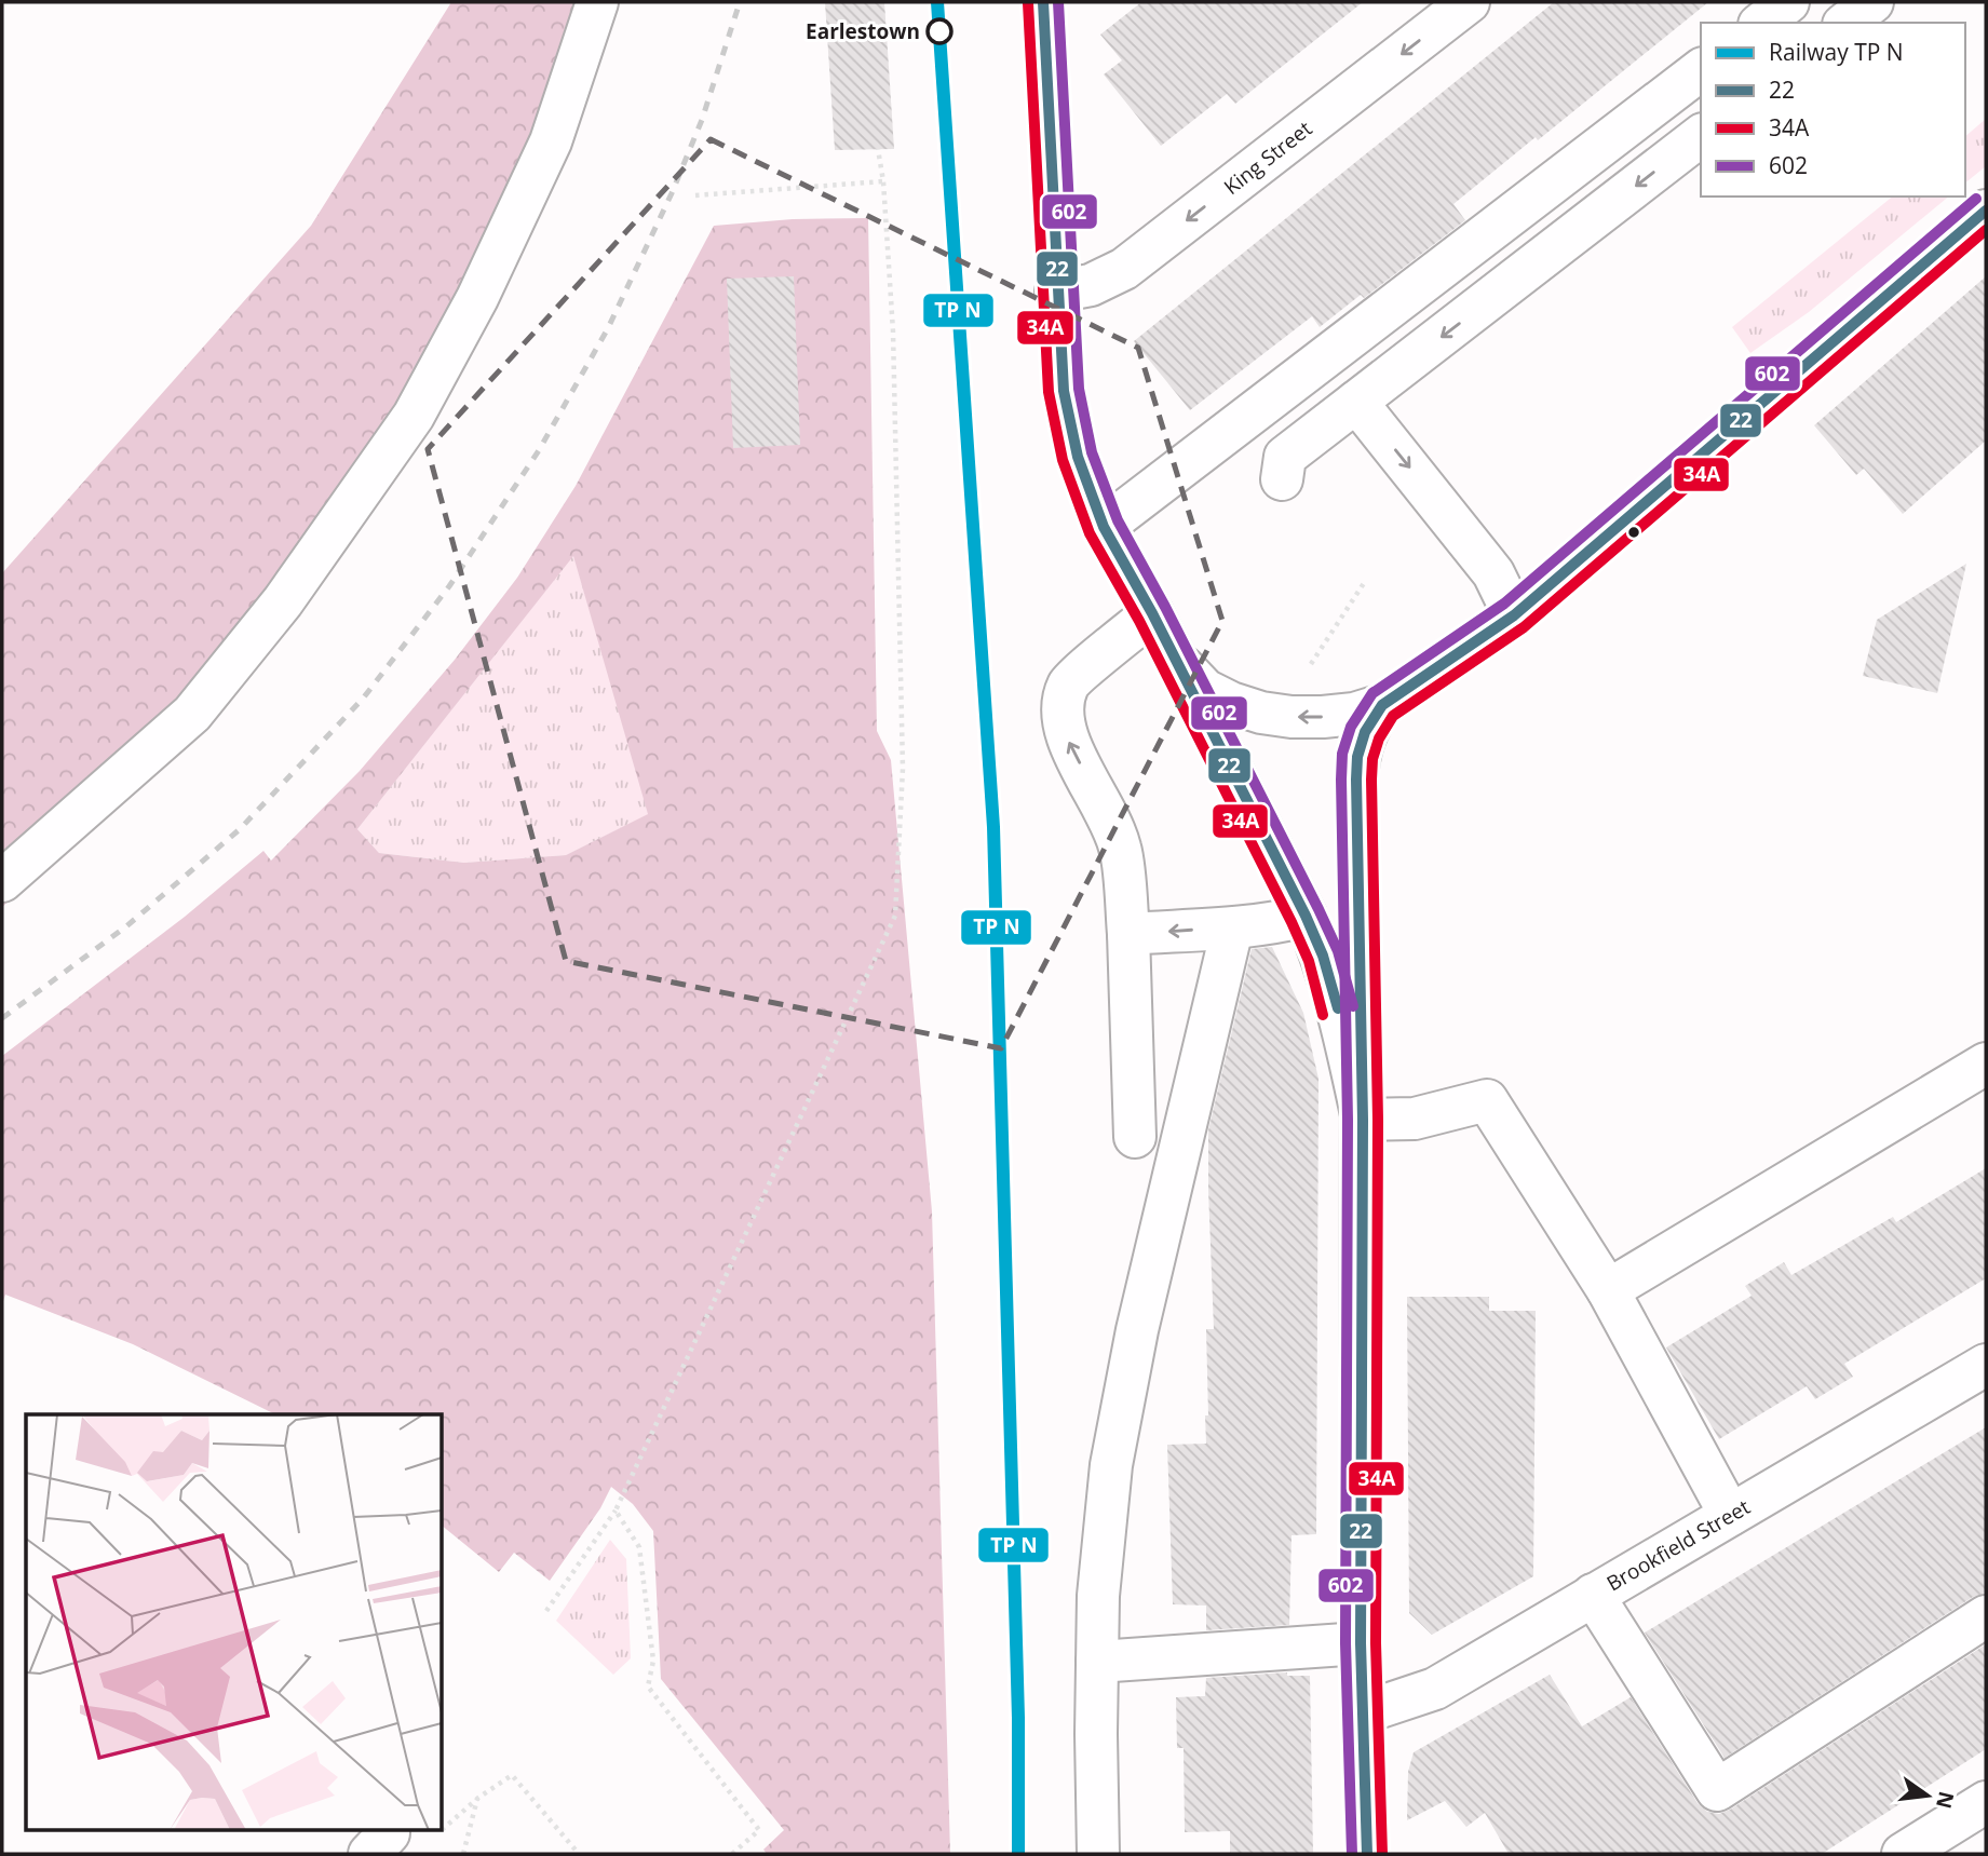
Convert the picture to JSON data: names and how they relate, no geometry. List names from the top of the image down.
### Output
{
  "streets": {
    "street": ["King Street", "Brookfield Street"]
  },
  "places": ["Earlestown"],
  "lines": ["transit line 22", "transit line 602", "transit line 34A"],
  "legend": [
    "Railway TP N",
    "22",
    "34A",
    "602"
  ],
  "north": "right"
}
